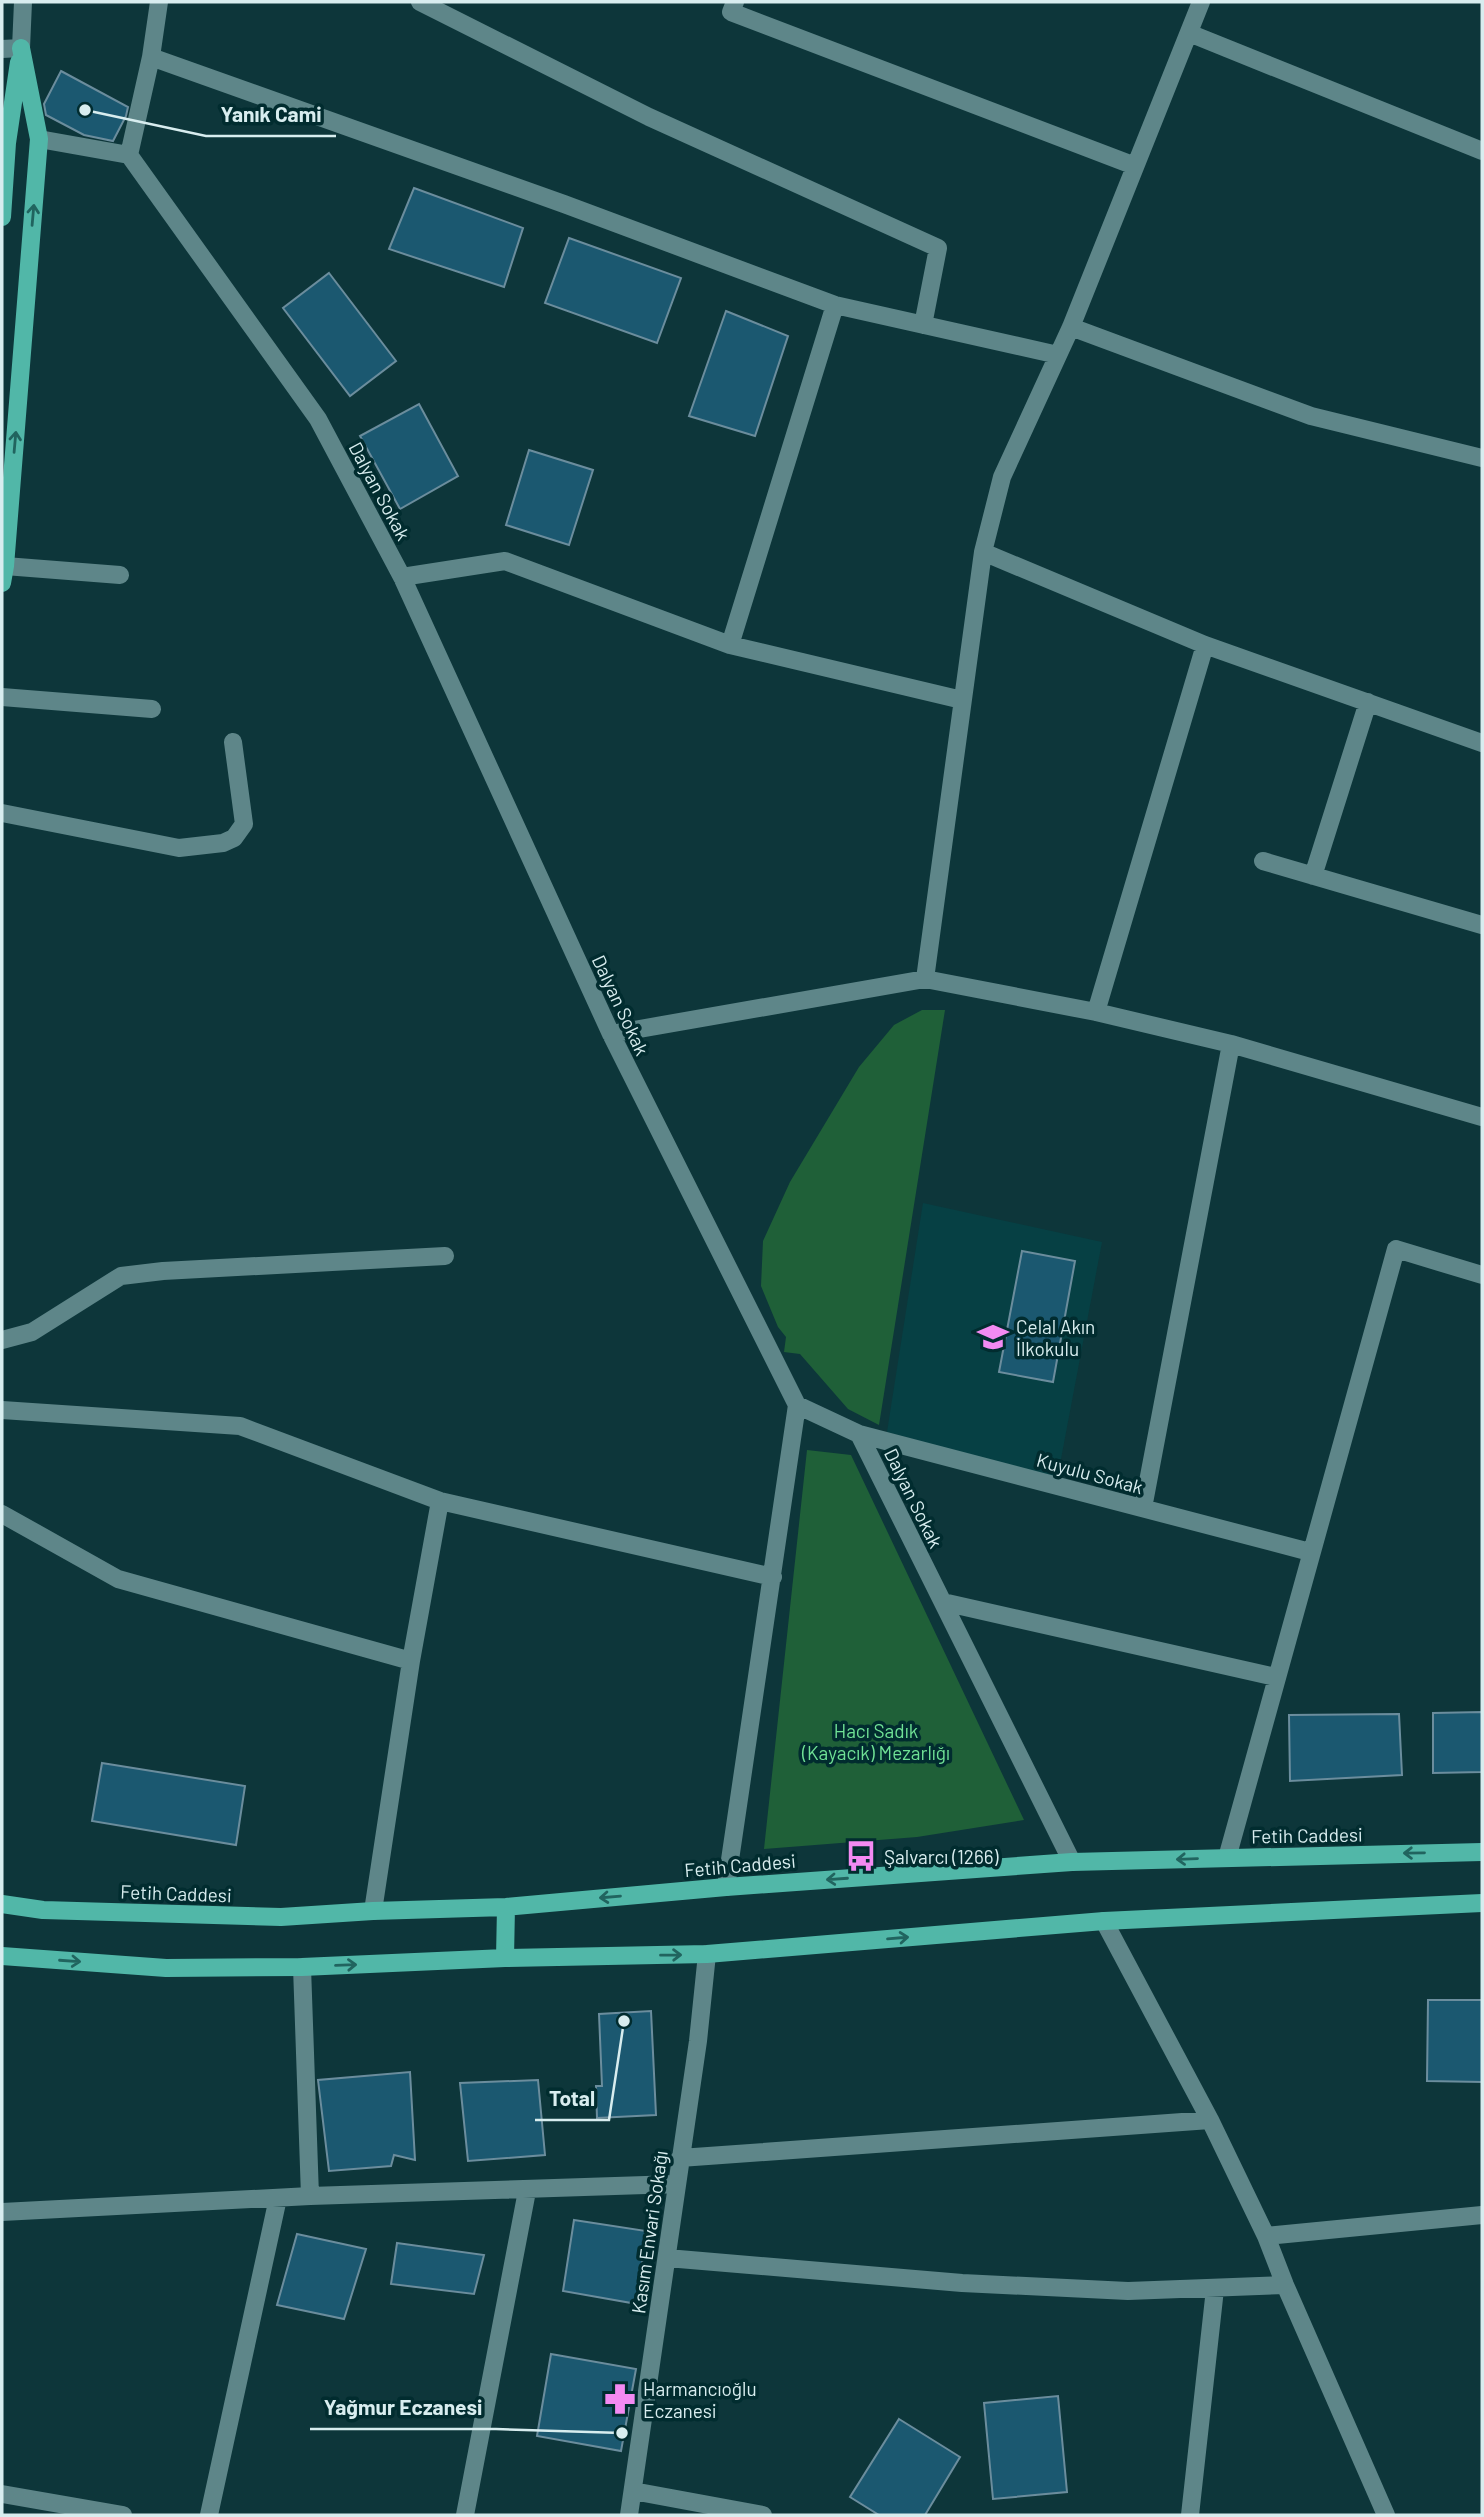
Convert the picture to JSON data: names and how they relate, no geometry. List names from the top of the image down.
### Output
{
  "streets": {
    "main road": ["Fetih Caddesi"],
    "street": ["Dalyan Sokak", "Kuyulu Sokak", "Kasım Envari Sokağı"]
  },
  "crossings": [
    ["Dalyan Sokak", "Kuyulu Sokak"],
    ["Dalyan Sokak", "Fetih Caddesi"]
  ],
  "parks": ["Hacı Sadık (Kayacık) Mezarlığı"],
  "places": {
    "other": ["Yanık Cami", "Total", "Yağmur Eczanesi"],
    "school or university": ["Celal Akın İlkokulu"],
    "bus stop": ["Şalvarcı (1266)"],
    "pharmacy": ["Harmancıoğlu Eczanesi"]
  }
}
